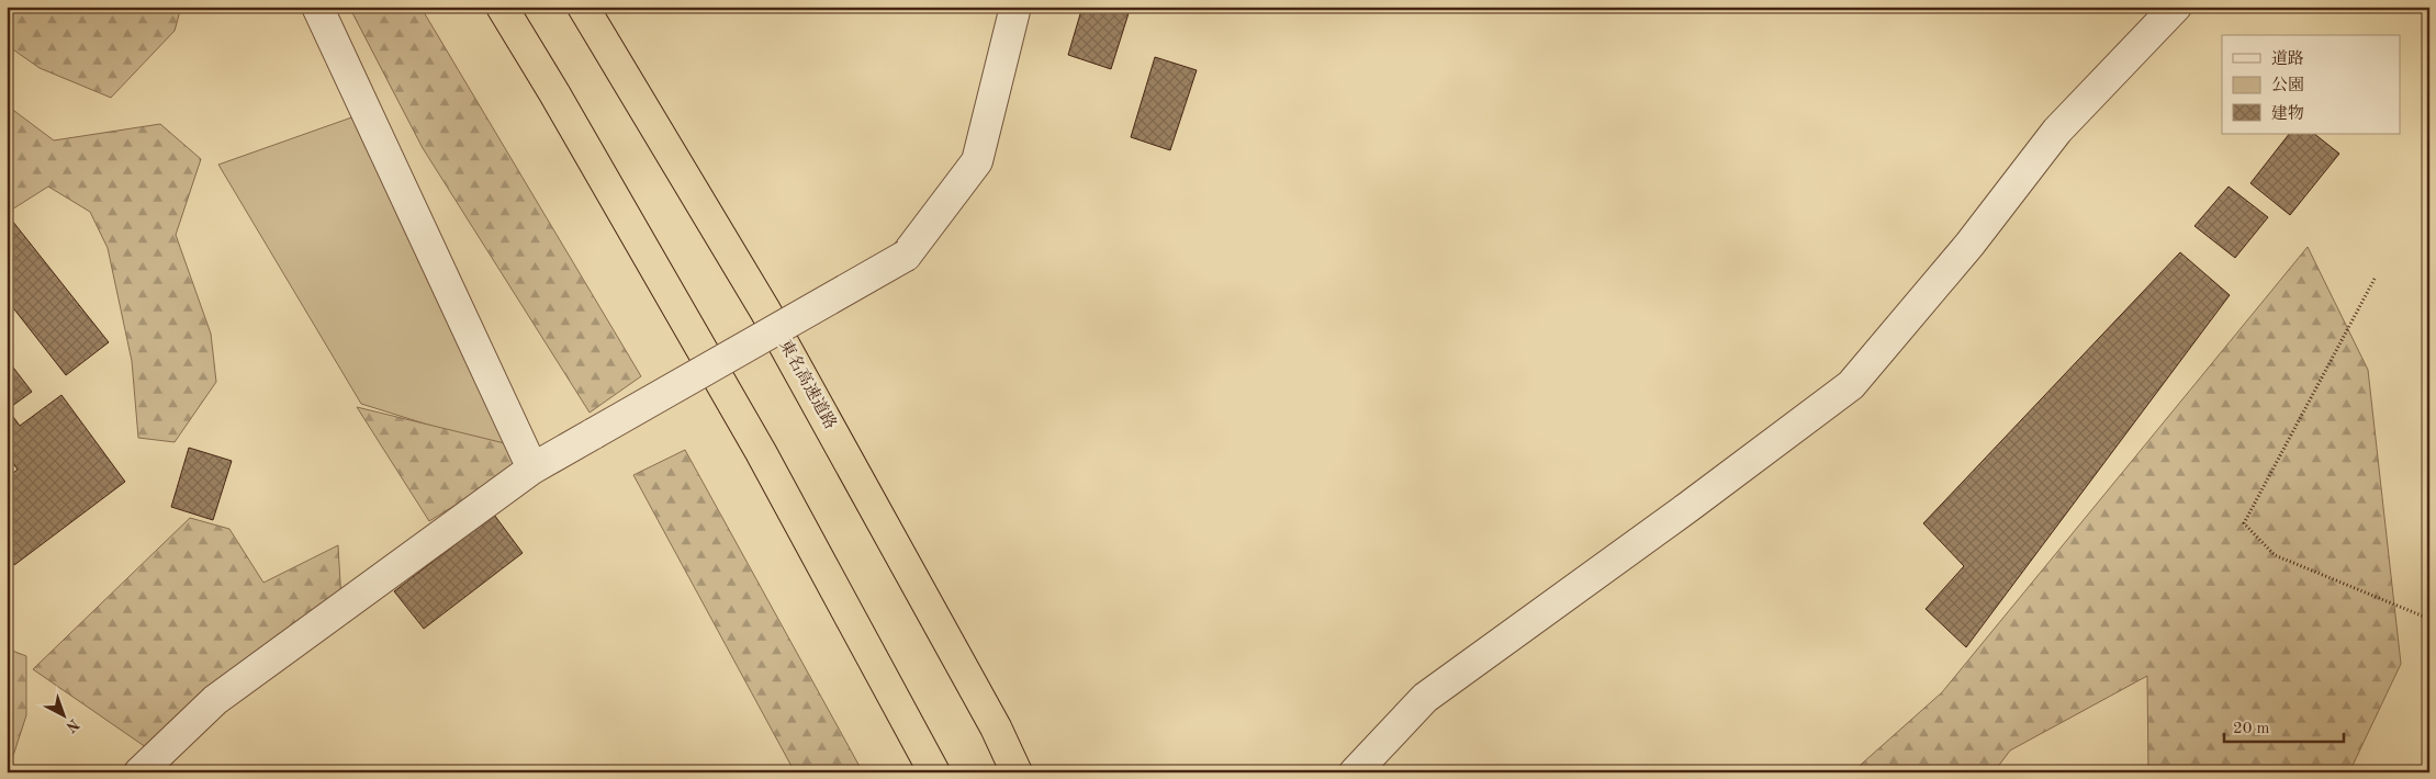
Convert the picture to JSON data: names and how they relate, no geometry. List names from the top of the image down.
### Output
{
  "streets": {
    "highway": ["東名高速道路"]
  },
  "legend": ["道路", "公園", "建物"],
  "scale_bar": "20 m",
  "north": "bottom right"
}
